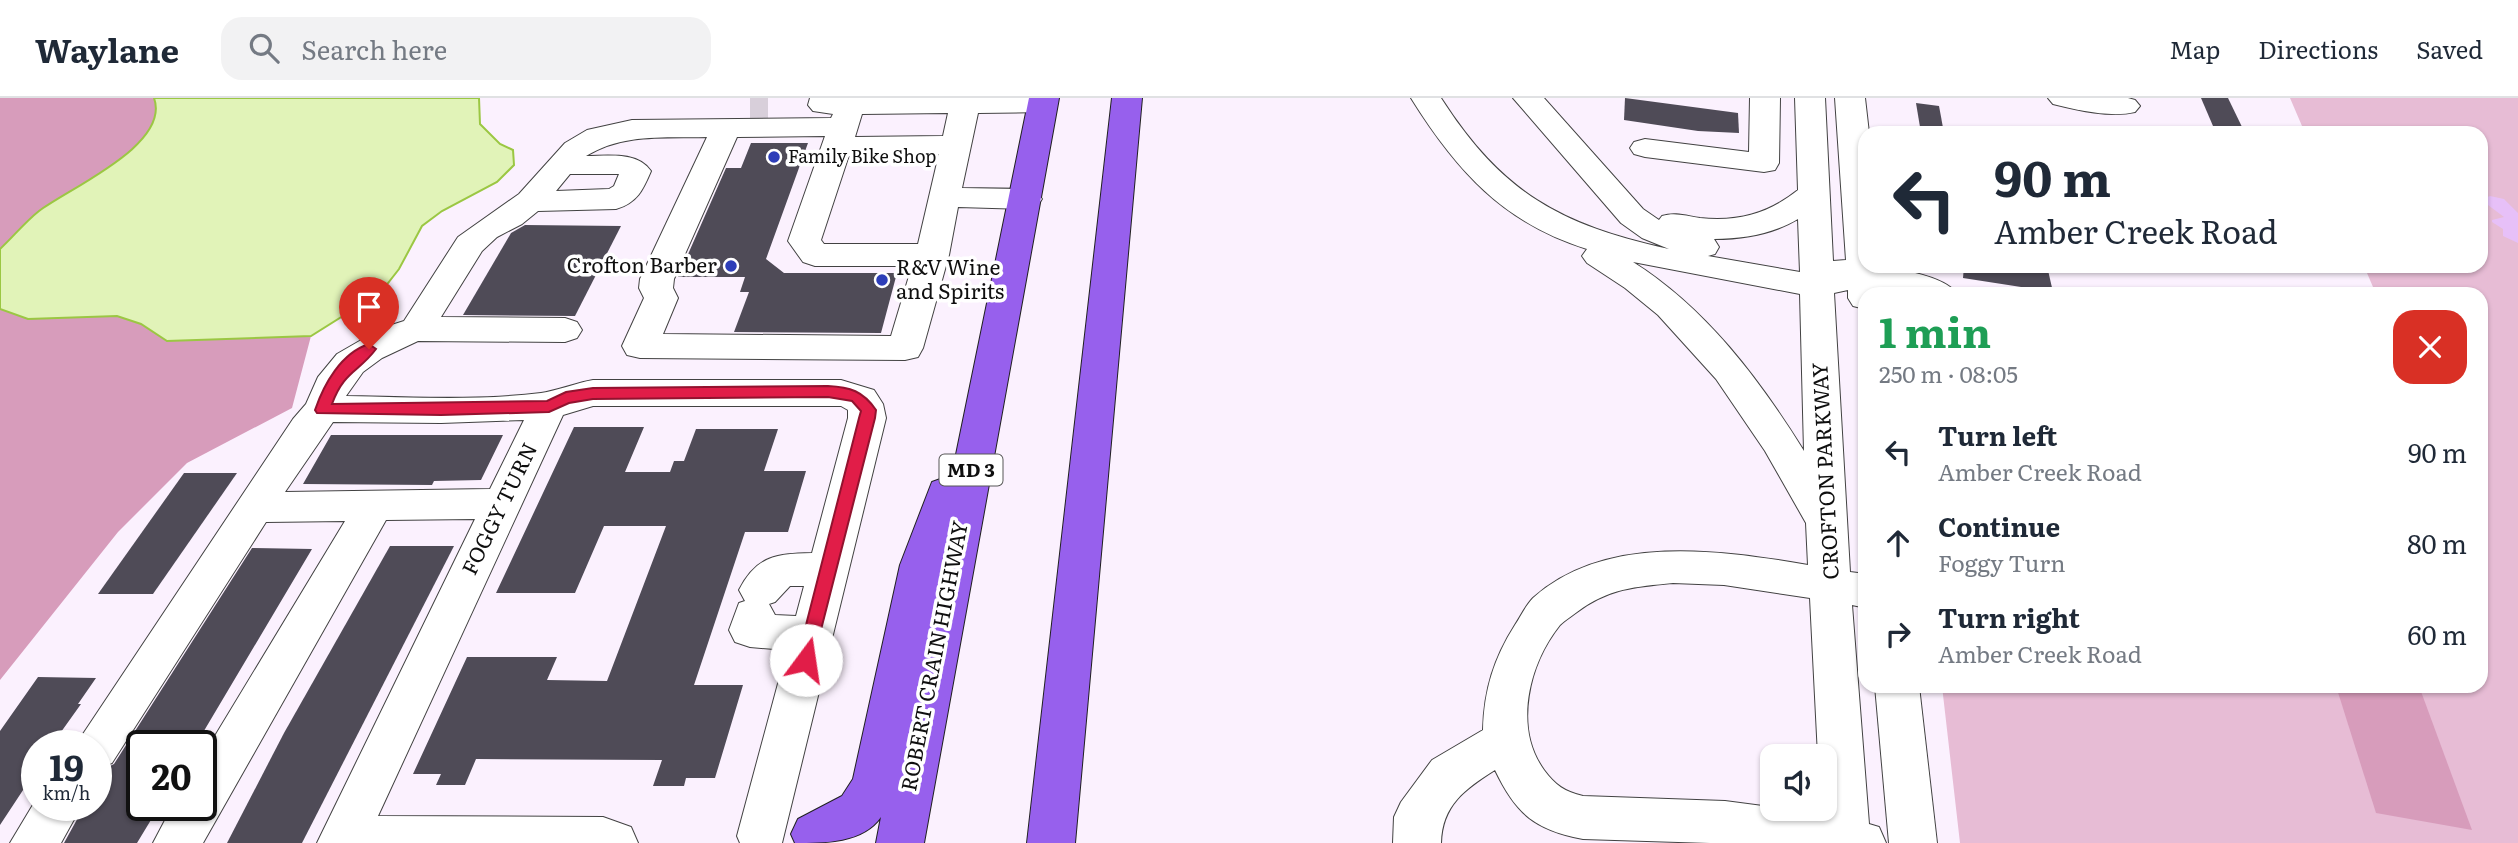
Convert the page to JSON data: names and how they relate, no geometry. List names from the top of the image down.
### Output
{
  "streets": {
    "highway": ["MD 3", "ROBERT CRAIN HIGHWAY"],
    "street": ["CROFTON PARKWAY", "FOGGY TURN"]
  },
  "places": ["Family Bike Shop", "Crofton Barber", "R&V Wine and Spirits"],
  "page": {
    "header": "Waylane",
    "search": "Search here",
    "nav": ["Map", "Directions", "Saved"],
    "turn": ["90 m", "Amber Creek Road"],
    "heading": ["1 min", "250 m · 08:05"],
    "list": [
      {
        "name": "Turn left",
        "note": "Amber Creek Road",
        "value": "90 m"
      },
      {
        "name": "Continue",
        "note": "Foggy Turn",
        "value": "80 m"
      },
      {
        "name": "Turn right",
        "note": "Amber Creek Road",
        "value": "60 m"
      }
    ],
    "speed": "19 km/h",
    "limit": "20"
  }
}
